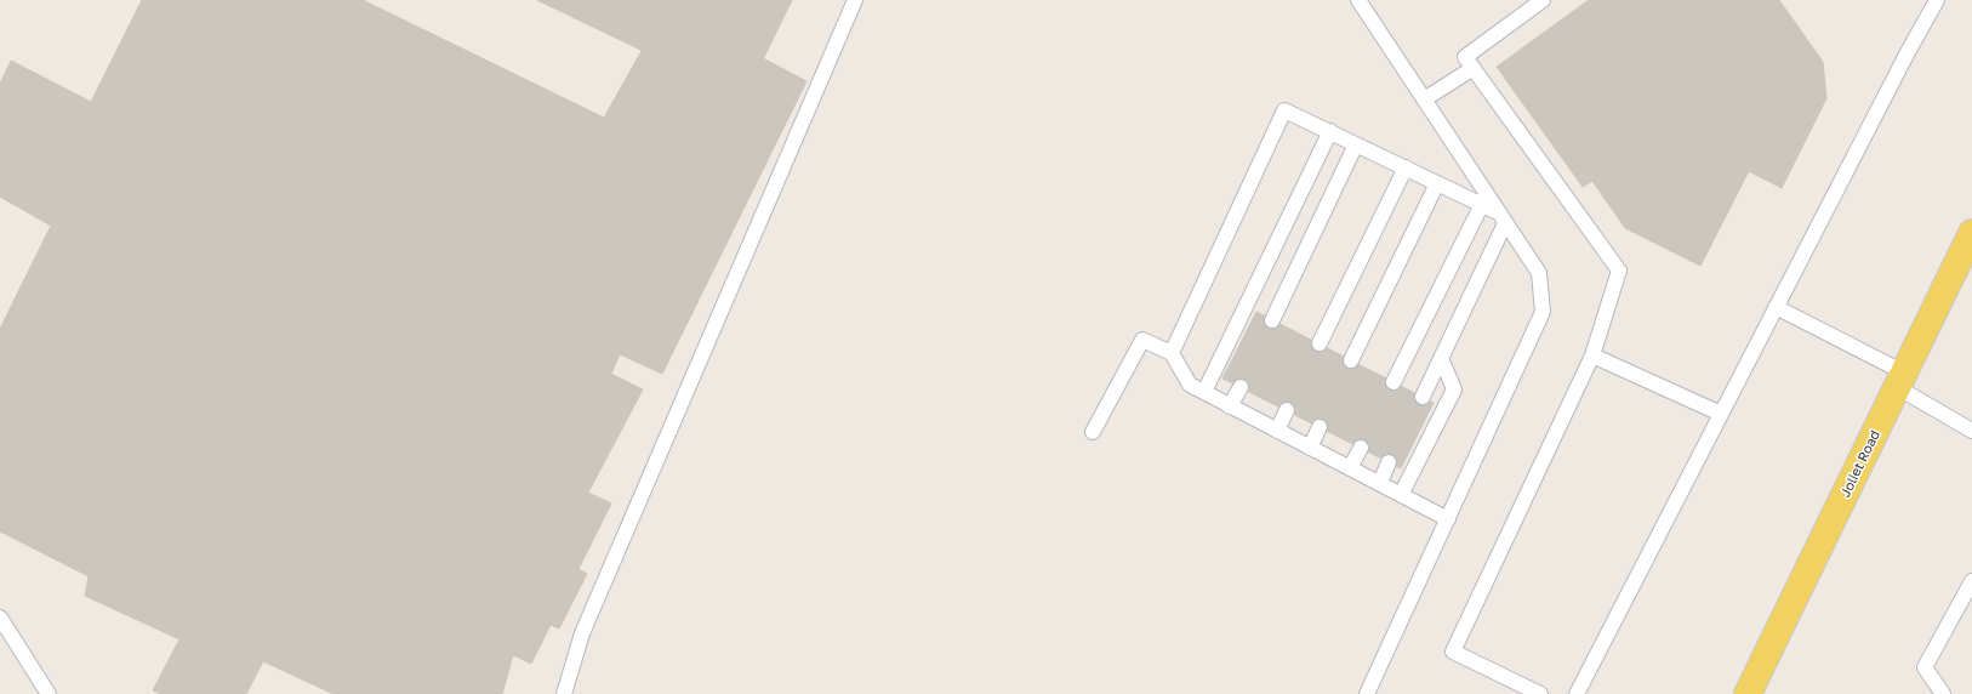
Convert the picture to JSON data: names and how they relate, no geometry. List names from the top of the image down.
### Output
{
  "streets": {
    "main road": ["Joliet Road"]
  }
}
